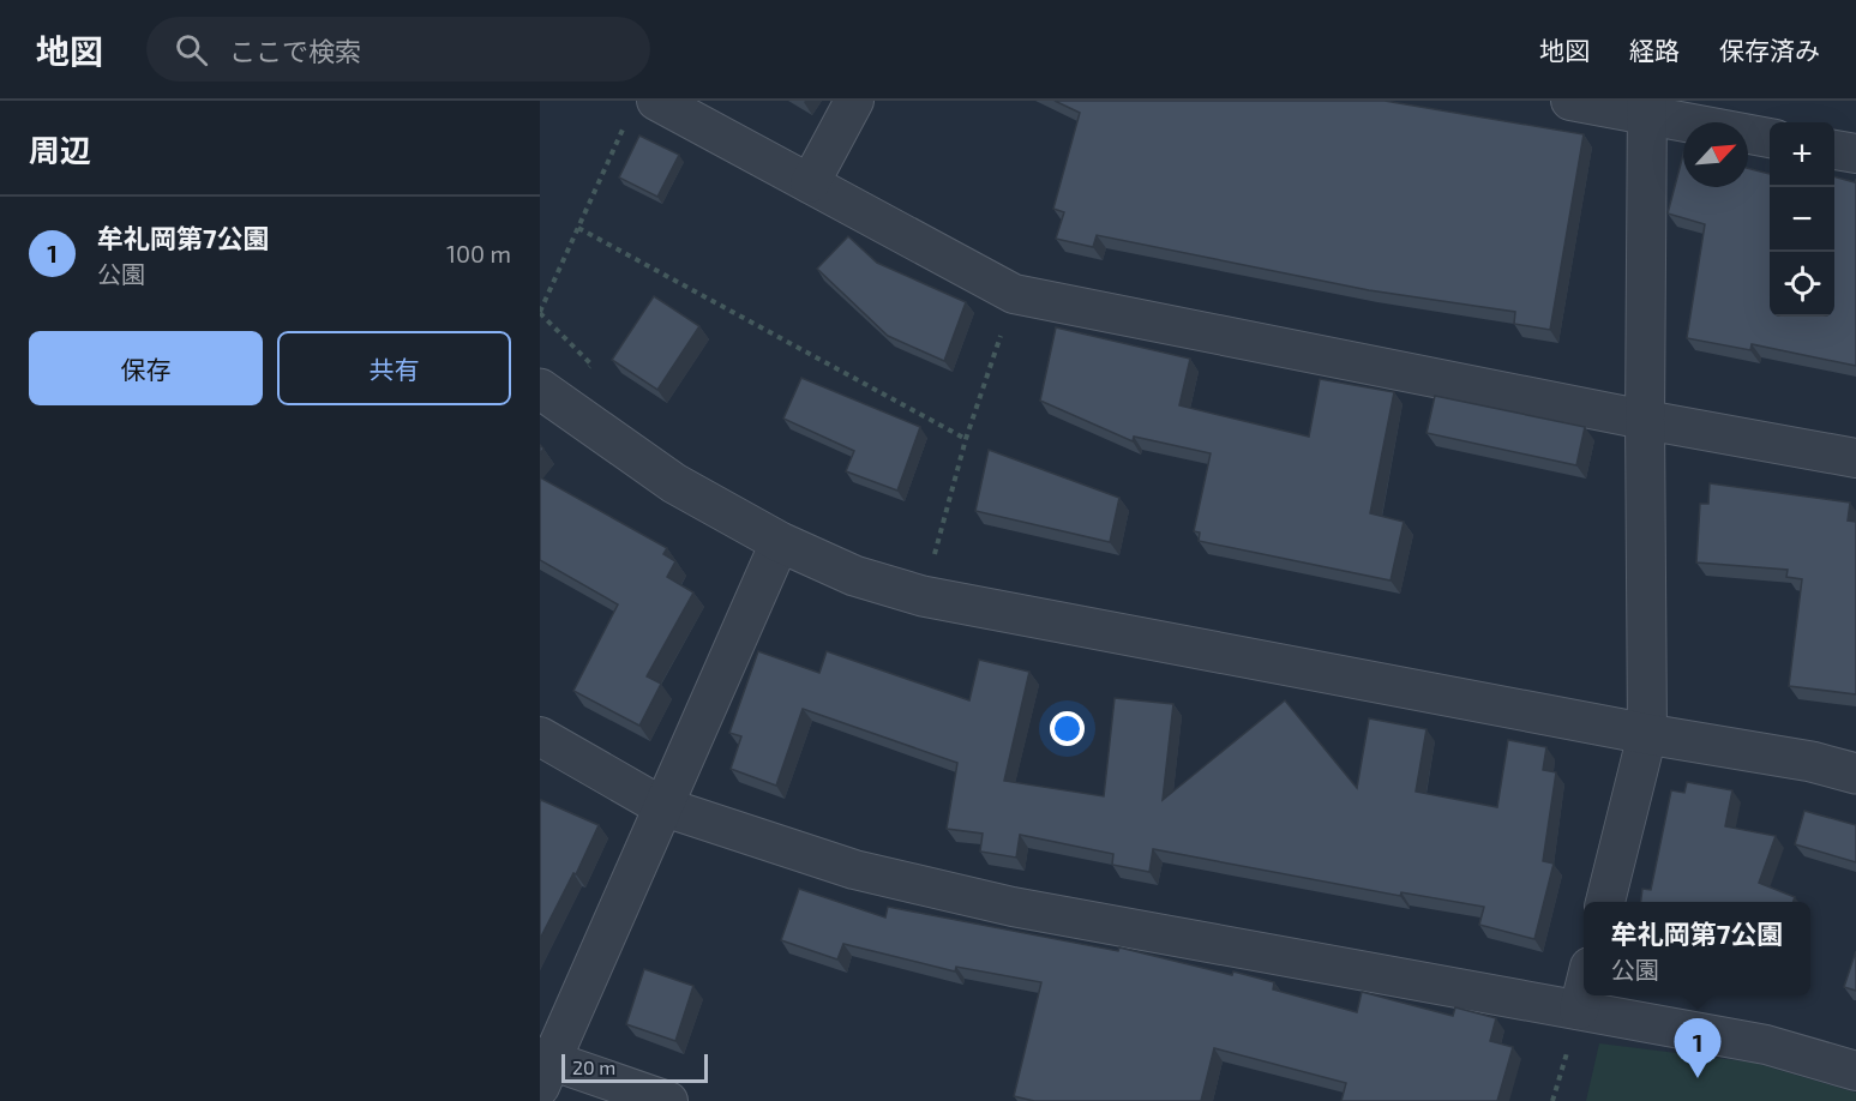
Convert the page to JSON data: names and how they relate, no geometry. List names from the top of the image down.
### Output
{
  "scale_bar": "20 m",
  "north": "top right",
  "page": {
    "header": "地図",
    "search": "ここで検索",
    "nav": ["地図", "経路", "保存済み"],
    "heading": "周辺",
    "map_buttons": ["+", "−"],
    "list": [
      {
        "mark": "1",
        "name": "牟礼岡第7公園",
        "note": "公園",
        "value": "100 m"
      }
    ],
    "buttons": ["保存", "共有"],
    "popup": ["牟礼岡第7公園", "公園"],
    "pins": "1",
    "scale": "20 m"
  }
}
